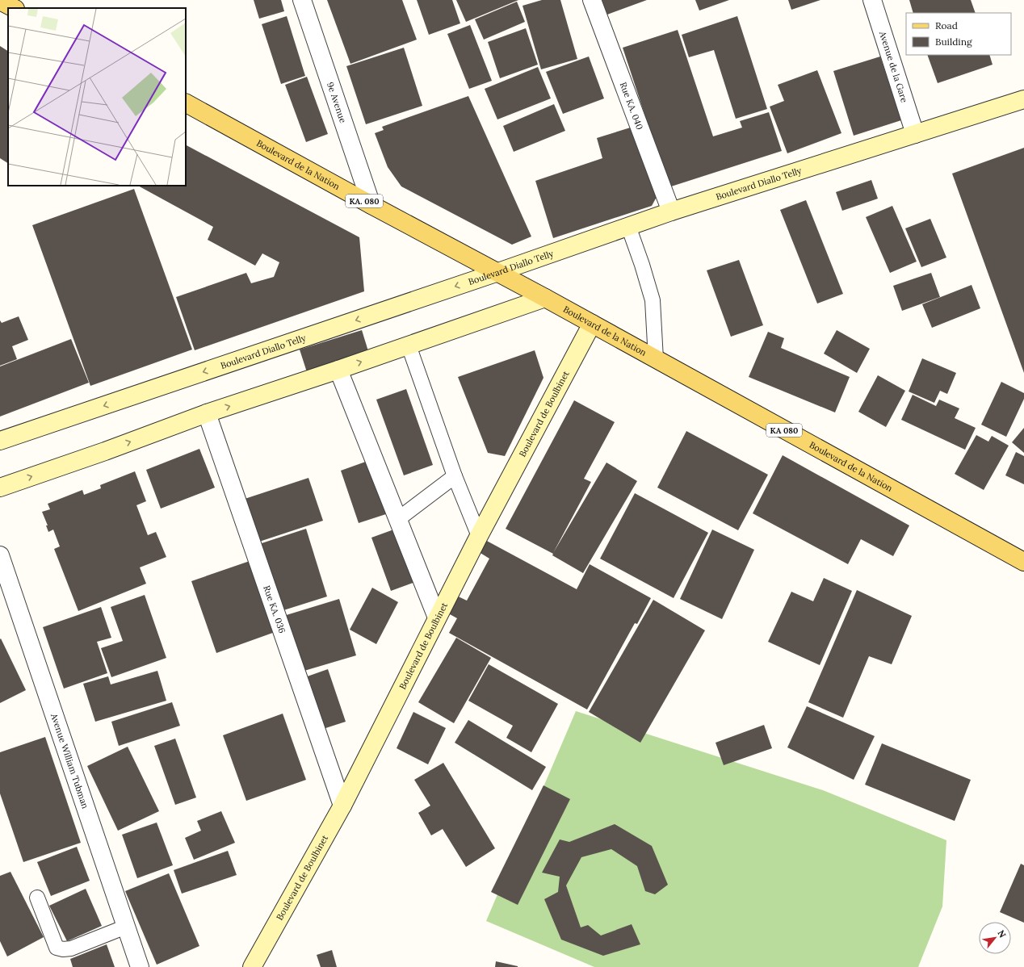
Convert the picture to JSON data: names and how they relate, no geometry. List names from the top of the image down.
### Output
{
  "streets": {
    "main road": ["Boulevard de la Nation", "KA. 080", "KA 080"],
    "street": [
      "Avenue de la Gare",
      "9e Avenue",
      "Rue KA. 040",
      "Boulevard Diallo Telly",
      "Boulevard de Boulbinet",
      "Rue KA. 036",
      "Avenue William Tubman"
    ]
  },
  "crossings": [
    ["Avenue de la Gare", "Boulevard Diallo Telly"],
    ["9e Avenue", "Boulevard de la Nation"],
    ["Rue KA. 040", "Boulevard Diallo Telly"],
    ["Boulevard de la Nation", "Boulevard Diallo Telly"],
    ["Boulevard de la Nation", "Boulevard de Boulbinet"],
    ["Boulevard de Boulbinet", "Rue KA. 036"]
  ],
  "legend": ["Road", "Building"],
  "north": "top right"
}
